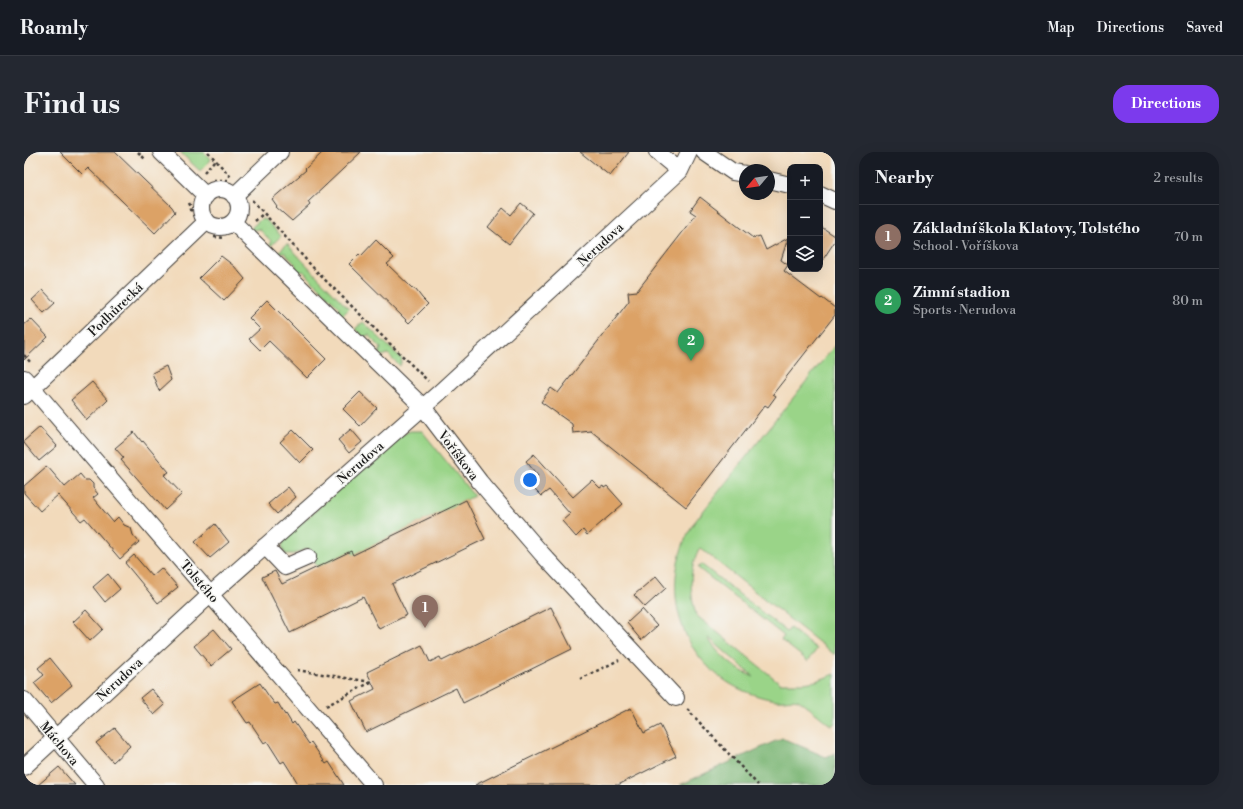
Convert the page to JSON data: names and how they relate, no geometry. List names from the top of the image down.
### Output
{
  "streets": {
    "street": [
      "Nerudova",
      "Podhůrecká",
      "Voříškova",
      "Tolstého",
      "Máchova"
    ]
  },
  "crossings": [
    ["Nerudova", "Voříškova"],
    ["Nerudova", "Tolstého"],
    ["Nerudova", "Máchova"],
    ["Podhůrecká", "Voříškova"],
    ["Podhůrecká", "Tolstého"]
  ],
  "north": "bottom left",
  "page": {
    "header": "Roamly",
    "nav": ["Map", "Directions", "Saved"],
    "buttons": "Directions",
    "title": "Find us",
    "heading": ["Nearby", "2 results"],
    "map_buttons": ["+", "−"],
    "list": [
      {
        "mark": "1",
        "name": "Základní škola Klatovy, Tolstého",
        "note": "School · Voříškova",
        "value": "70 m"
      },
      {
        "mark": "2",
        "name": "Zimní stadion",
        "note": "Sports · Nerudova",
        "value": "80 m"
      }
    ],
    "pins": ["2", "1"]
  }
}
